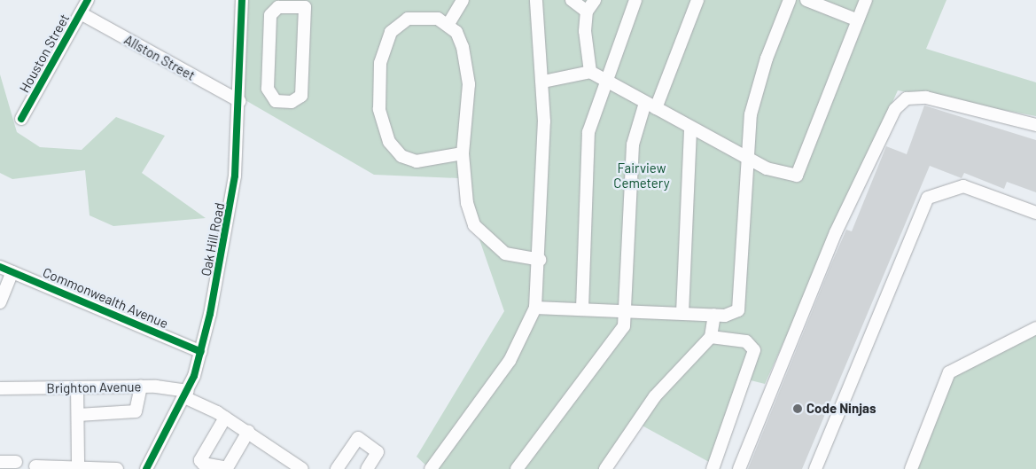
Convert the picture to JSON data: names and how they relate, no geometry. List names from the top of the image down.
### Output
{
  "streets": {
    "street": [
      "Houston Street",
      "Allston Street",
      "Oak Hill Road",
      "Commonwealth Avenue",
      "Brighton Avenue"
    ]
  },
  "crossings": [
    ["Houston Street", "Allston Street"],
    ["Allston Street", "Oak Hill Road"],
    ["Oak Hill Road", "Commonwealth Avenue"],
    ["Oak Hill Road", "Brighton Avenue"]
  ],
  "parks": ["Fairview Cemetery"],
  "places": ["Code Ninjas"]
}
